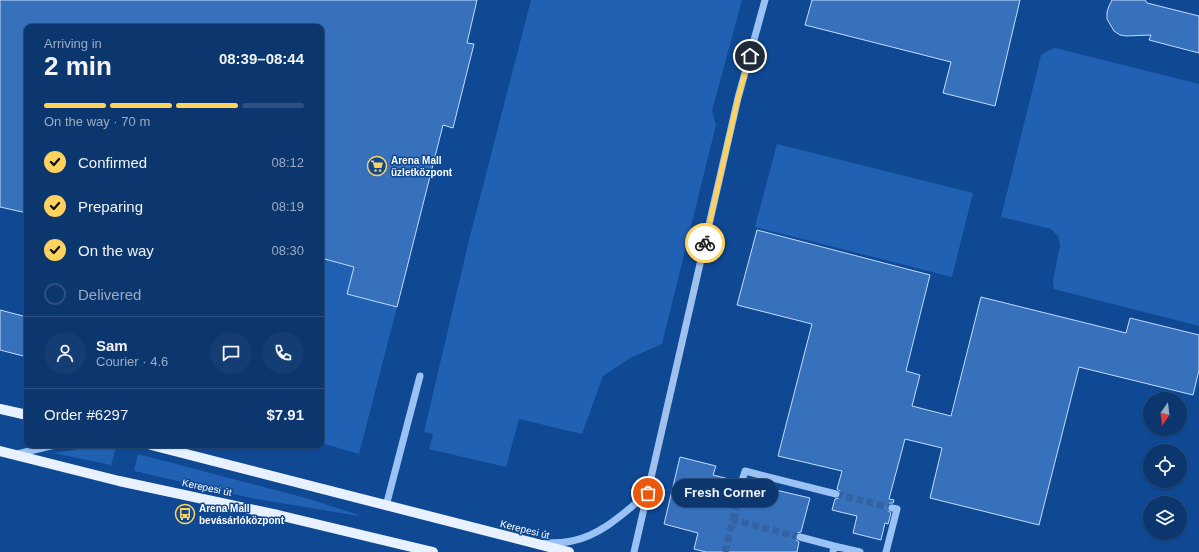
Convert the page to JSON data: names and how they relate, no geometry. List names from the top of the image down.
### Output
{
  "streets": {
    "main road": ["Kerepesi út"]
  },
  "places": {
    "supermarket": ["Arena Mall üzletközpont"],
    "other": ["Fresh Corner"],
    "bus stop": ["Arena Mall bevásárlóközpont"]
  },
  "north": "bottom",
  "page": {
    "heading": ["2 min", "Arriving in", "08:39–08:44"],
    "panel": [
      "Sam",
      "Courier · 4.6",
      "Order #6297",
      "$7.91"
    ],
    "bar": "On the way · 70 m",
    "list": [
      ["Confirmed", "08:12"],
      ["Preparing", "08:19"],
      ["On the way", "08:30"],
      "Delivered"
    ],
    "bubble": "Fresh Corner"
  }
}
